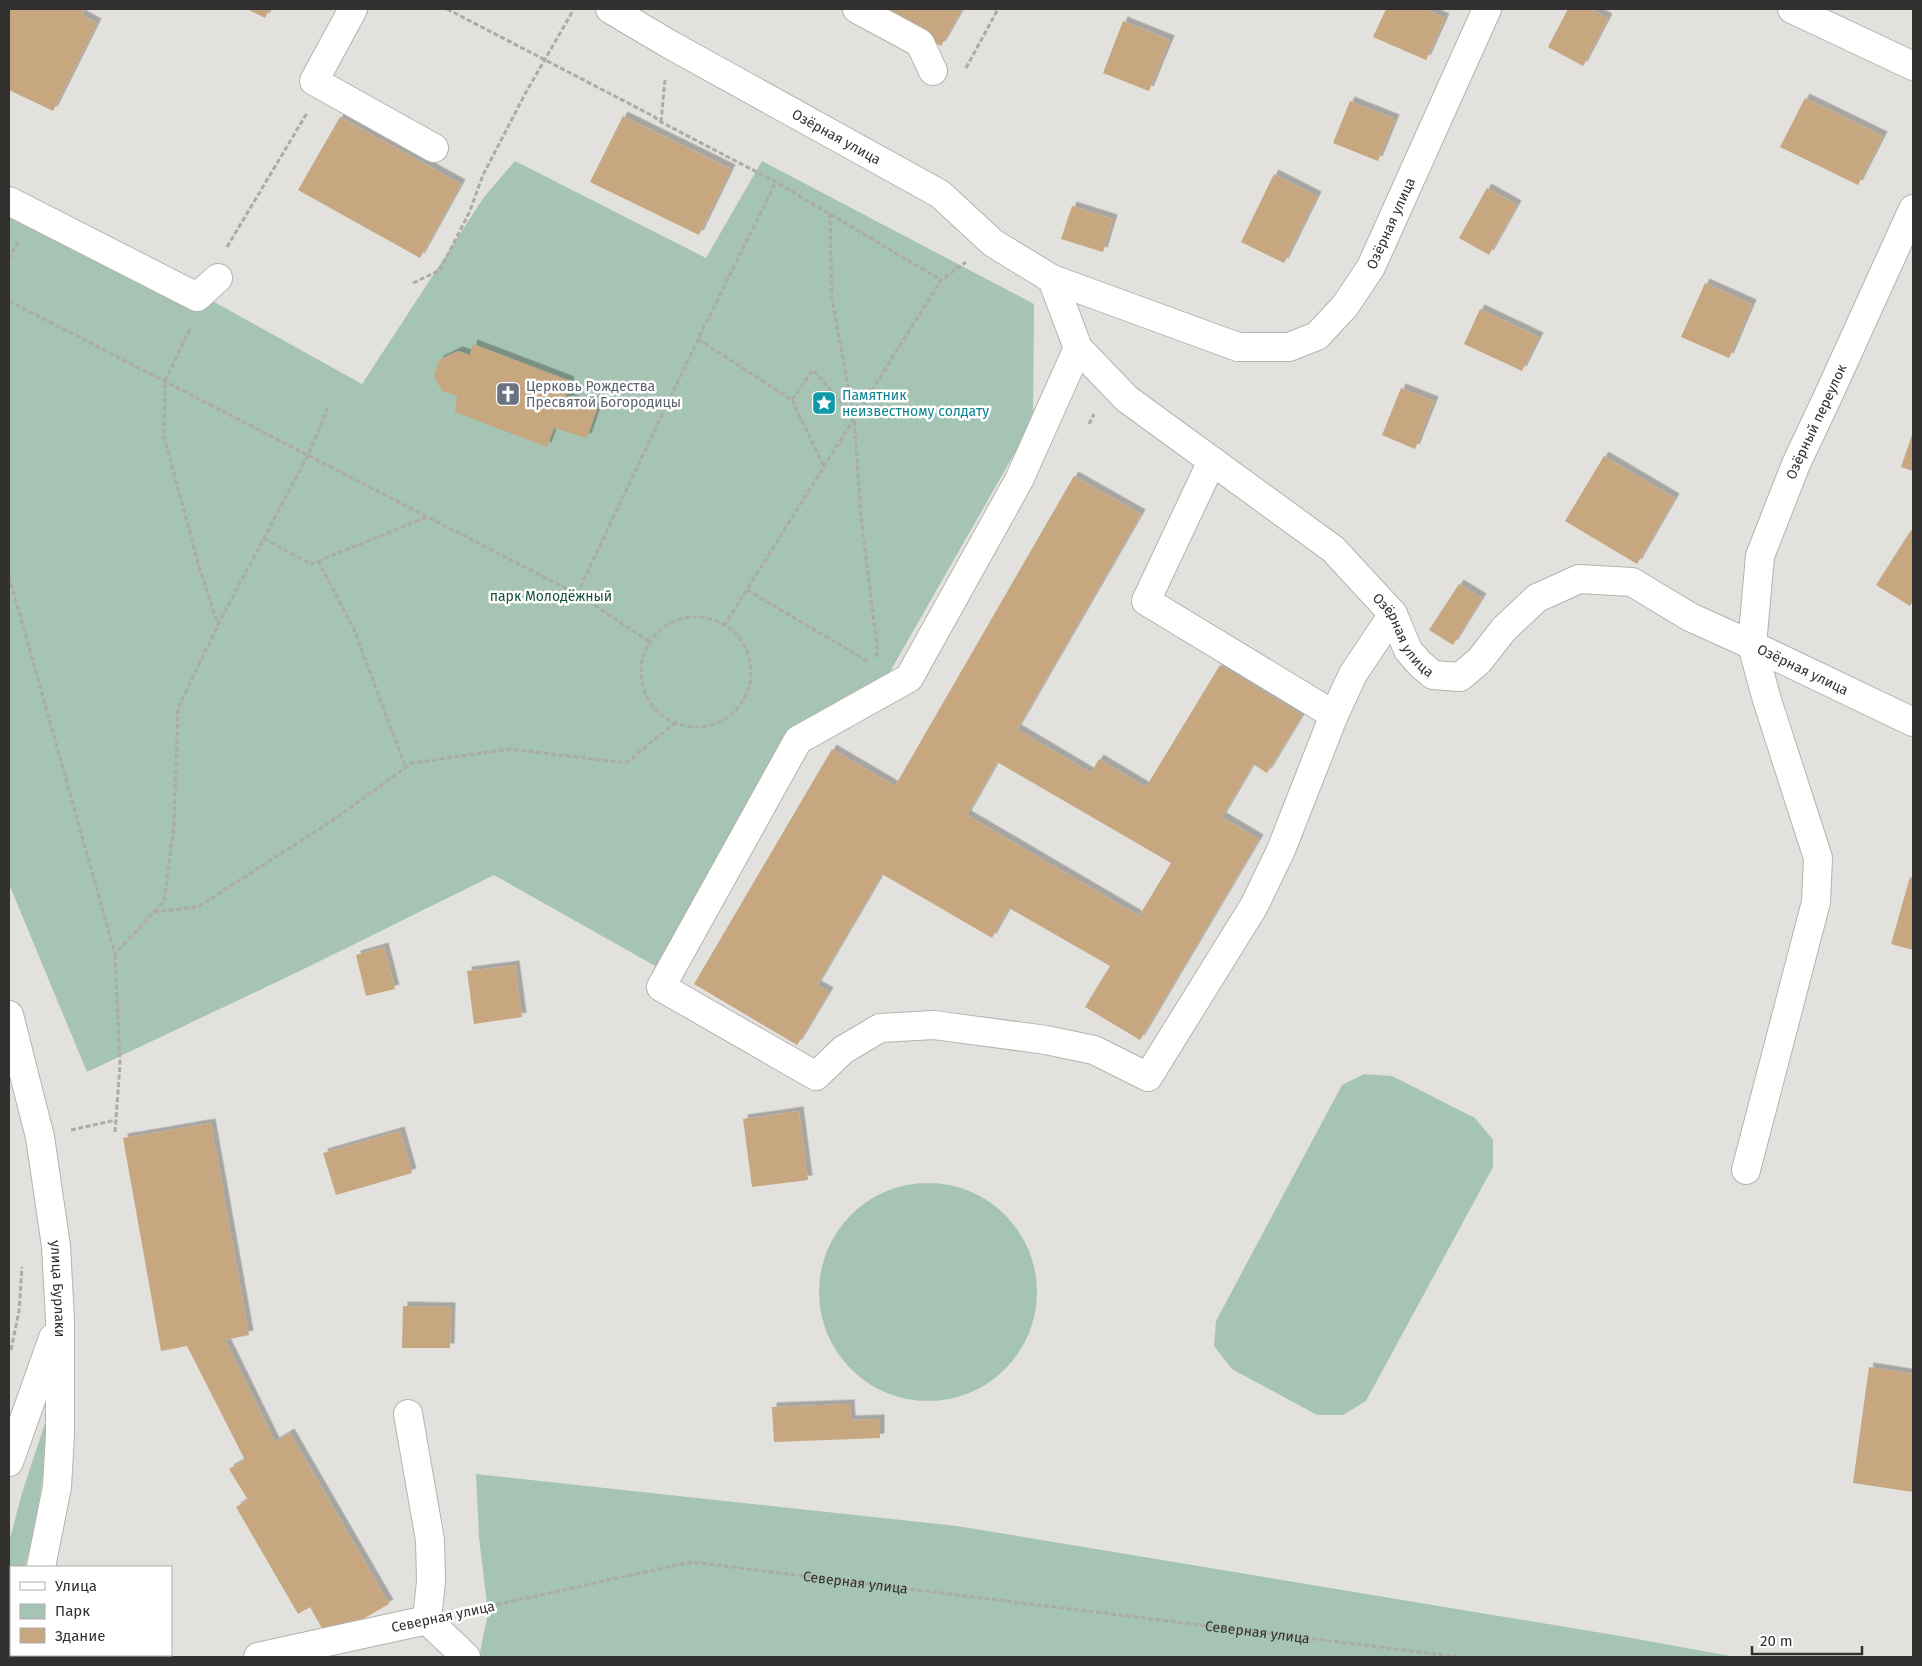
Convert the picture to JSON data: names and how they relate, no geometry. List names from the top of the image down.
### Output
{
  "streets": {
    "street": [
      "Озёрная улица",
      "Озёрный переулок",
      "улица Бурлаки",
      "Северная улица"
    ]
  },
  "crossings": [
    ["Озёрная улица", "Озёрный переулок"]
  ],
  "parks": ["парк Молодёжный"],
  "places": {
    "church": ["Церковь Рождества Пресвятой Богородицы"],
    "place": ["Памятник неизвестному солдату"]
  },
  "legend": ["Улица", "Парк", "Здание"],
  "scale_bar": "20 m"
}
